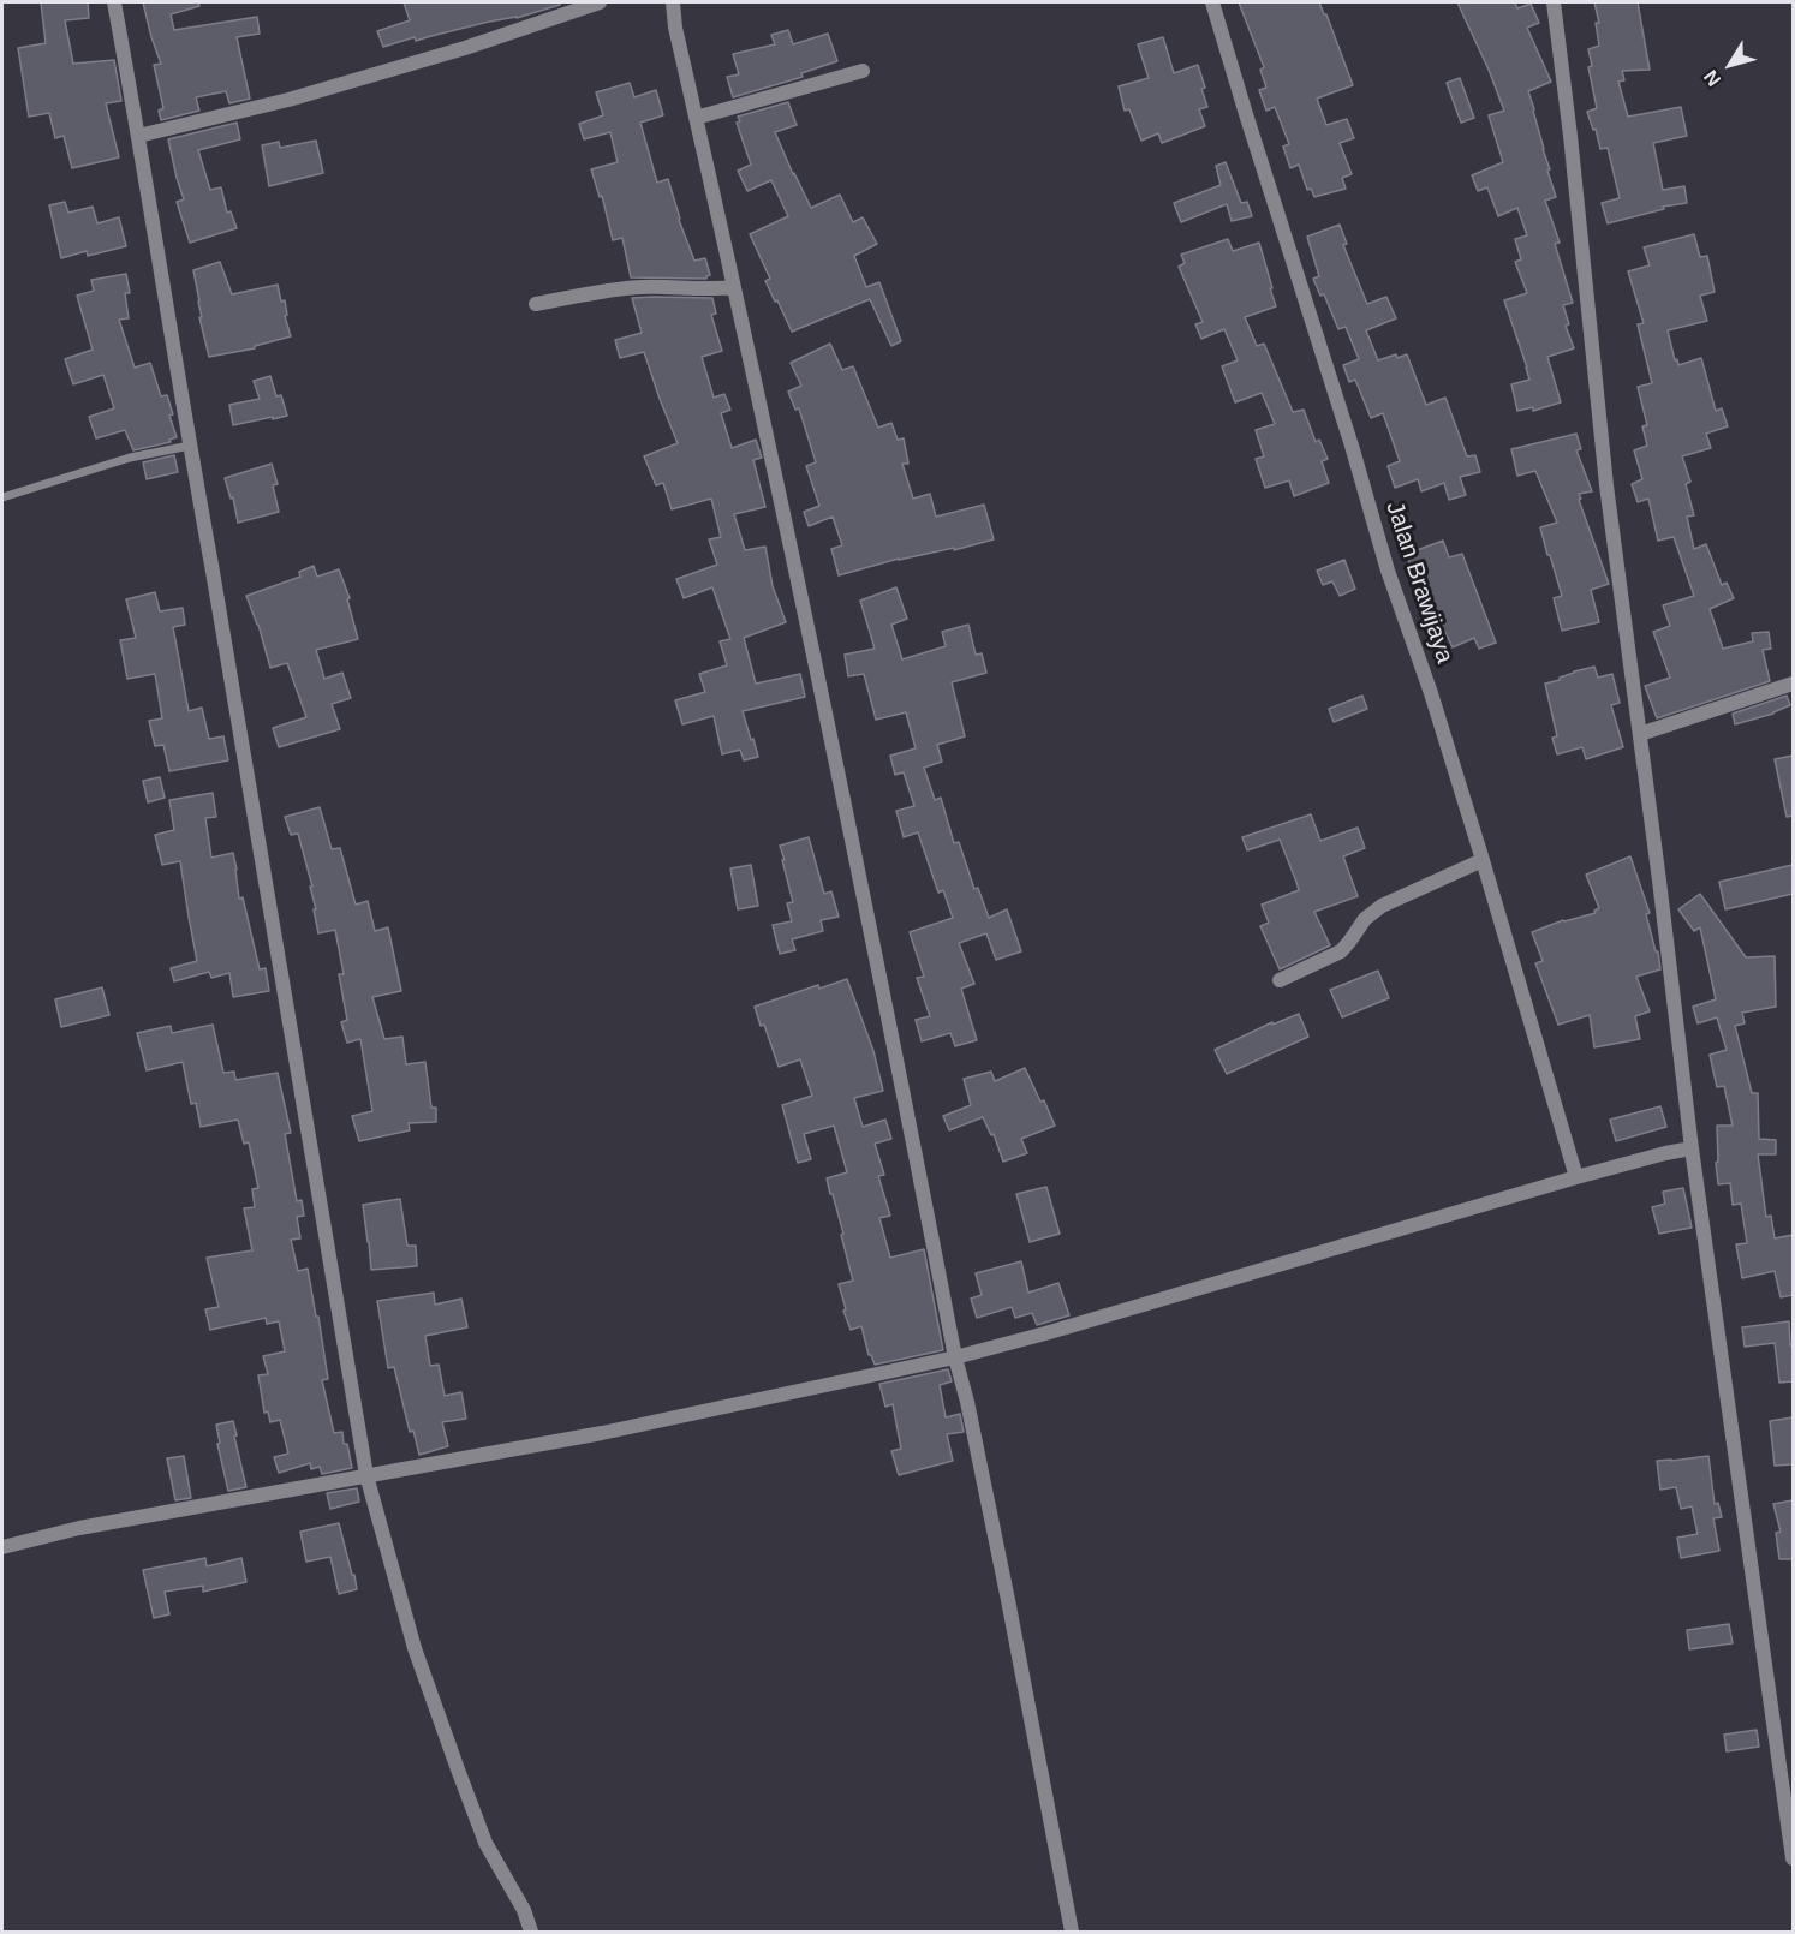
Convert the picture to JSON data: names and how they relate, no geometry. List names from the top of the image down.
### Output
{
  "streets": {
    "street": ["Jalan Brawijaya"]
  },
  "north": "bottom left"
}
